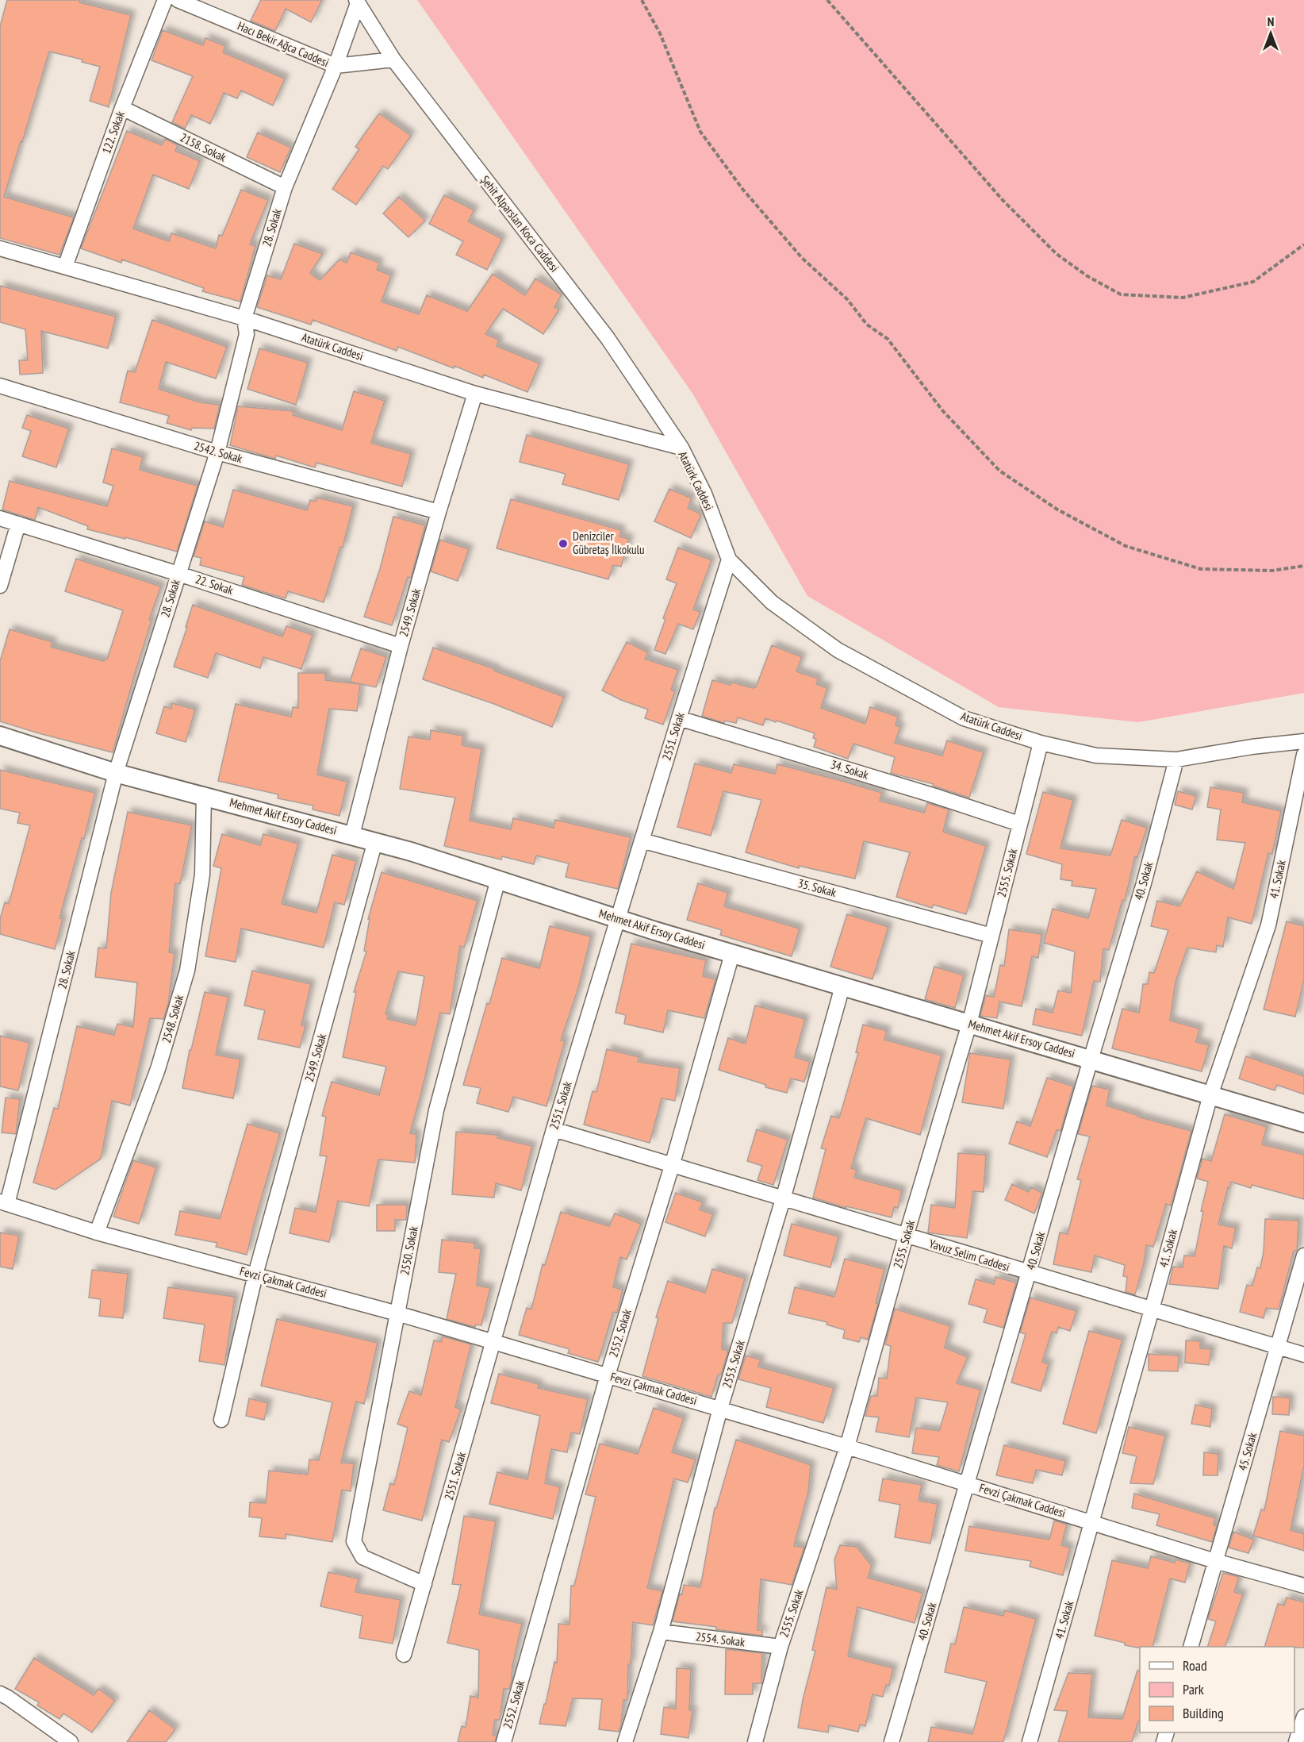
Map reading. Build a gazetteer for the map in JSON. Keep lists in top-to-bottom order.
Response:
{
  "streets": {
    "street": [
      "Hacı Bekir Ağca Caddesi",
      "122. Sokak",
      "2158. Sokak",
      "Şehit Alparslan Koca Caddesi",
      "28. Sokak",
      "Atatürk Caddesi",
      "2542. Sokak",
      "22. Sokak",
      "2549. Sokak",
      "2551. Sokak",
      "34. Sokak",
      "Mehmet Akif Ersoy Caddesi",
      "2555. Sokak",
      "41. Sokak",
      "40. Sokak",
      "35. Sokak",
      "2548. Sokak",
      "2550. Sokak",
      "Yavuz Selim Caddesi",
      "Fevzi Çakmak Caddesi",
      "2552. Sokak",
      "2553. Sokak",
      "45. Sokak",
      "2554. Sokak"
    ]
  },
  "crossings": [
    ["Hacı Bekir Ağca Caddesi", "Şehit Alparslan Koca Caddesi"],
    ["Hacı Bekir Ağca Caddesi", "28. Sokak"],
    ["122. Sokak", "2158. Sokak"],
    ["122. Sokak", "Atatürk Caddesi"],
    ["2158. Sokak", "28. Sokak"],
    ["Şehit Alparslan Koca Caddesi", "28. Sokak"],
    ["Şehit Alparslan Koca Caddesi", "Atatürk Caddesi"],
    ["28. Sokak", "Atatürk Caddesi"],
    ["28. Sokak", "2542. Sokak"],
    ["28. Sokak", "22. Sokak"],
    ["28. Sokak", "Mehmet Akif Ersoy Caddesi"],
    ["28. Sokak", "Fevzi Çakmak Caddesi"],
    ["Atatürk Caddesi", "2549. Sokak"],
    ["Atatürk Caddesi", "2551. Sokak"],
    ["Atatürk Caddesi", "2555. Sokak"],
    ["Atatürk Caddesi", "40. Sokak"],
    ["2542. Sokak", "2549. Sokak"],
    ["22. Sokak", "2549. Sokak"],
    ["2549. Sokak", "Mehmet Akif Ersoy Caddesi"],
    ["2549. Sokak", "Fevzi Çakmak Caddesi"],
    ["2551. Sokak", "34. Sokak"],
    ["2551. Sokak", "Mehmet Akif Ersoy Caddesi"],
    ["2551. Sokak", "35. Sokak"],
    ["2551. Sokak", "2550. Sokak"],
    ["2551. Sokak", "Yavuz Selim Caddesi"],
    ["2551. Sokak", "Fevzi Çakmak Caddesi"],
    ["34. Sokak", "2555. Sokak"],
    ["Mehmet Akif Ersoy Caddesi", "2555. Sokak"],
    ["Mehmet Akif Ersoy Caddesi", "41. Sokak"],
    ["Mehmet Akif Ersoy Caddesi", "40. Sokak"],
    ["Mehmet Akif Ersoy Caddesi", "2548. Sokak"],
    ["Mehmet Akif Ersoy Caddesi", "2550. Sokak"],
    ["Mehmet Akif Ersoy Caddesi", "2552. Sokak"],
    ["Mehmet Akif Ersoy Caddesi", "2553. Sokak"],
    ["2555. Sokak", "35. Sokak"],
    ["2555. Sokak", "Yavuz Selim Caddesi"],
    ["2555. Sokak", "Fevzi Çakmak Caddesi"],
    ["2555. Sokak", "2554. Sokak"],
    ["41. Sokak", "Yavuz Selim Caddesi"],
    ["41. Sokak", "Fevzi Çakmak Caddesi"],
    ["40. Sokak", "Yavuz Selim Caddesi"],
    ["40. Sokak", "Fevzi Çakmak Caddesi"],
    ["2548. Sokak", "Fevzi Çakmak Caddesi"],
    ["2550. Sokak", "Fevzi Çakmak Caddesi"],
    ["Yavuz Selim Caddesi", "2552. Sokak"],
    ["Yavuz Selim Caddesi", "2553. Sokak"],
    ["Yavuz Selim Caddesi", "45. Sokak"],
    ["Fevzi Çakmak Caddesi", "2552. Sokak"],
    ["Fevzi Çakmak Caddesi", "2553. Sokak"],
    ["Fevzi Çakmak Caddesi", "45. Sokak"],
    ["2553. Sokak", "2554. Sokak"]
  ],
  "places": ["Denizciler Gübretaş İlkokulu"],
  "legend": ["Road", "Park", "Building"],
  "north": "top"
}
